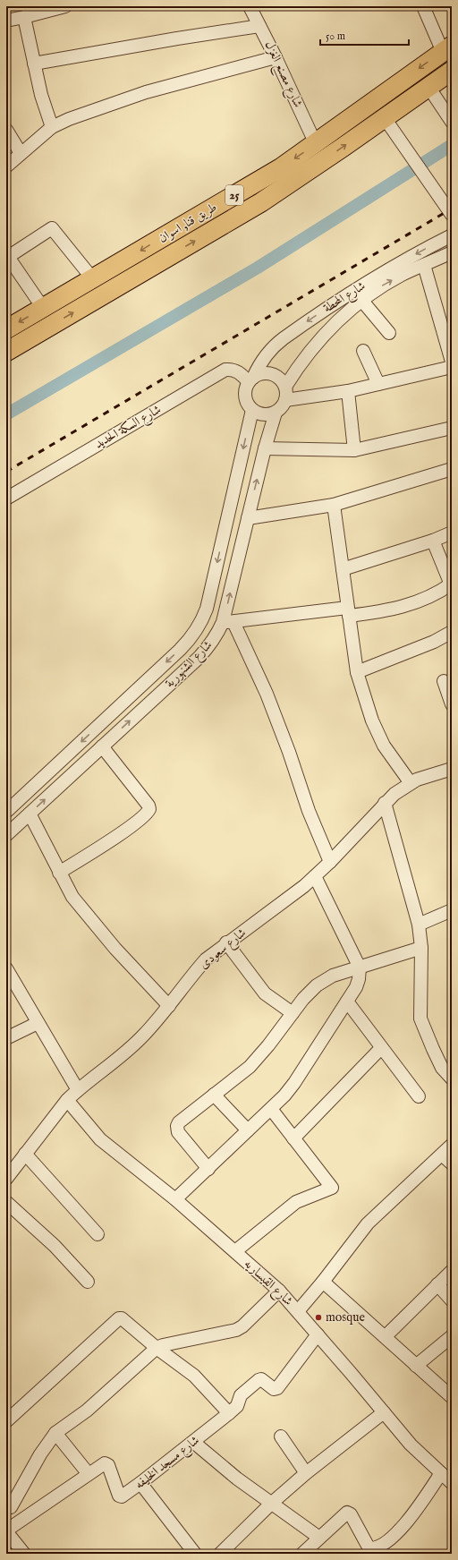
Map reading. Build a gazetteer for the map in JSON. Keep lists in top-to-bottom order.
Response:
{
  "streets": {
    "highway": ["25", "طريق قنا, اسوان"],
    "street": [
      "شارع مصنع الغزل",
      "شارع المحطة",
      "شارع السكة الحديد",
      "شارع الشنهورية",
      "شارع سعودى",
      "شارع القيساريه",
      "شارع مسجد الخليفه"
    ]
  },
  "crossings": [
    ["شارع مصنع الغزل", "طريق قنا, اسوان"],
    ["شارع المحطة", "شارع السكة الحديد"],
    ["شارع المحطة", "شارع الشنهورية"],
    ["شارع السكة الحديد", "شارع الشنهورية"],
    ["شارع سعودى", "شارع القيساريه"],
    ["شارع القيساريه", "شارع مسجد الخليفه"]
  ],
  "places": ["mosque"],
  "scale_bar": "50 m"
}
